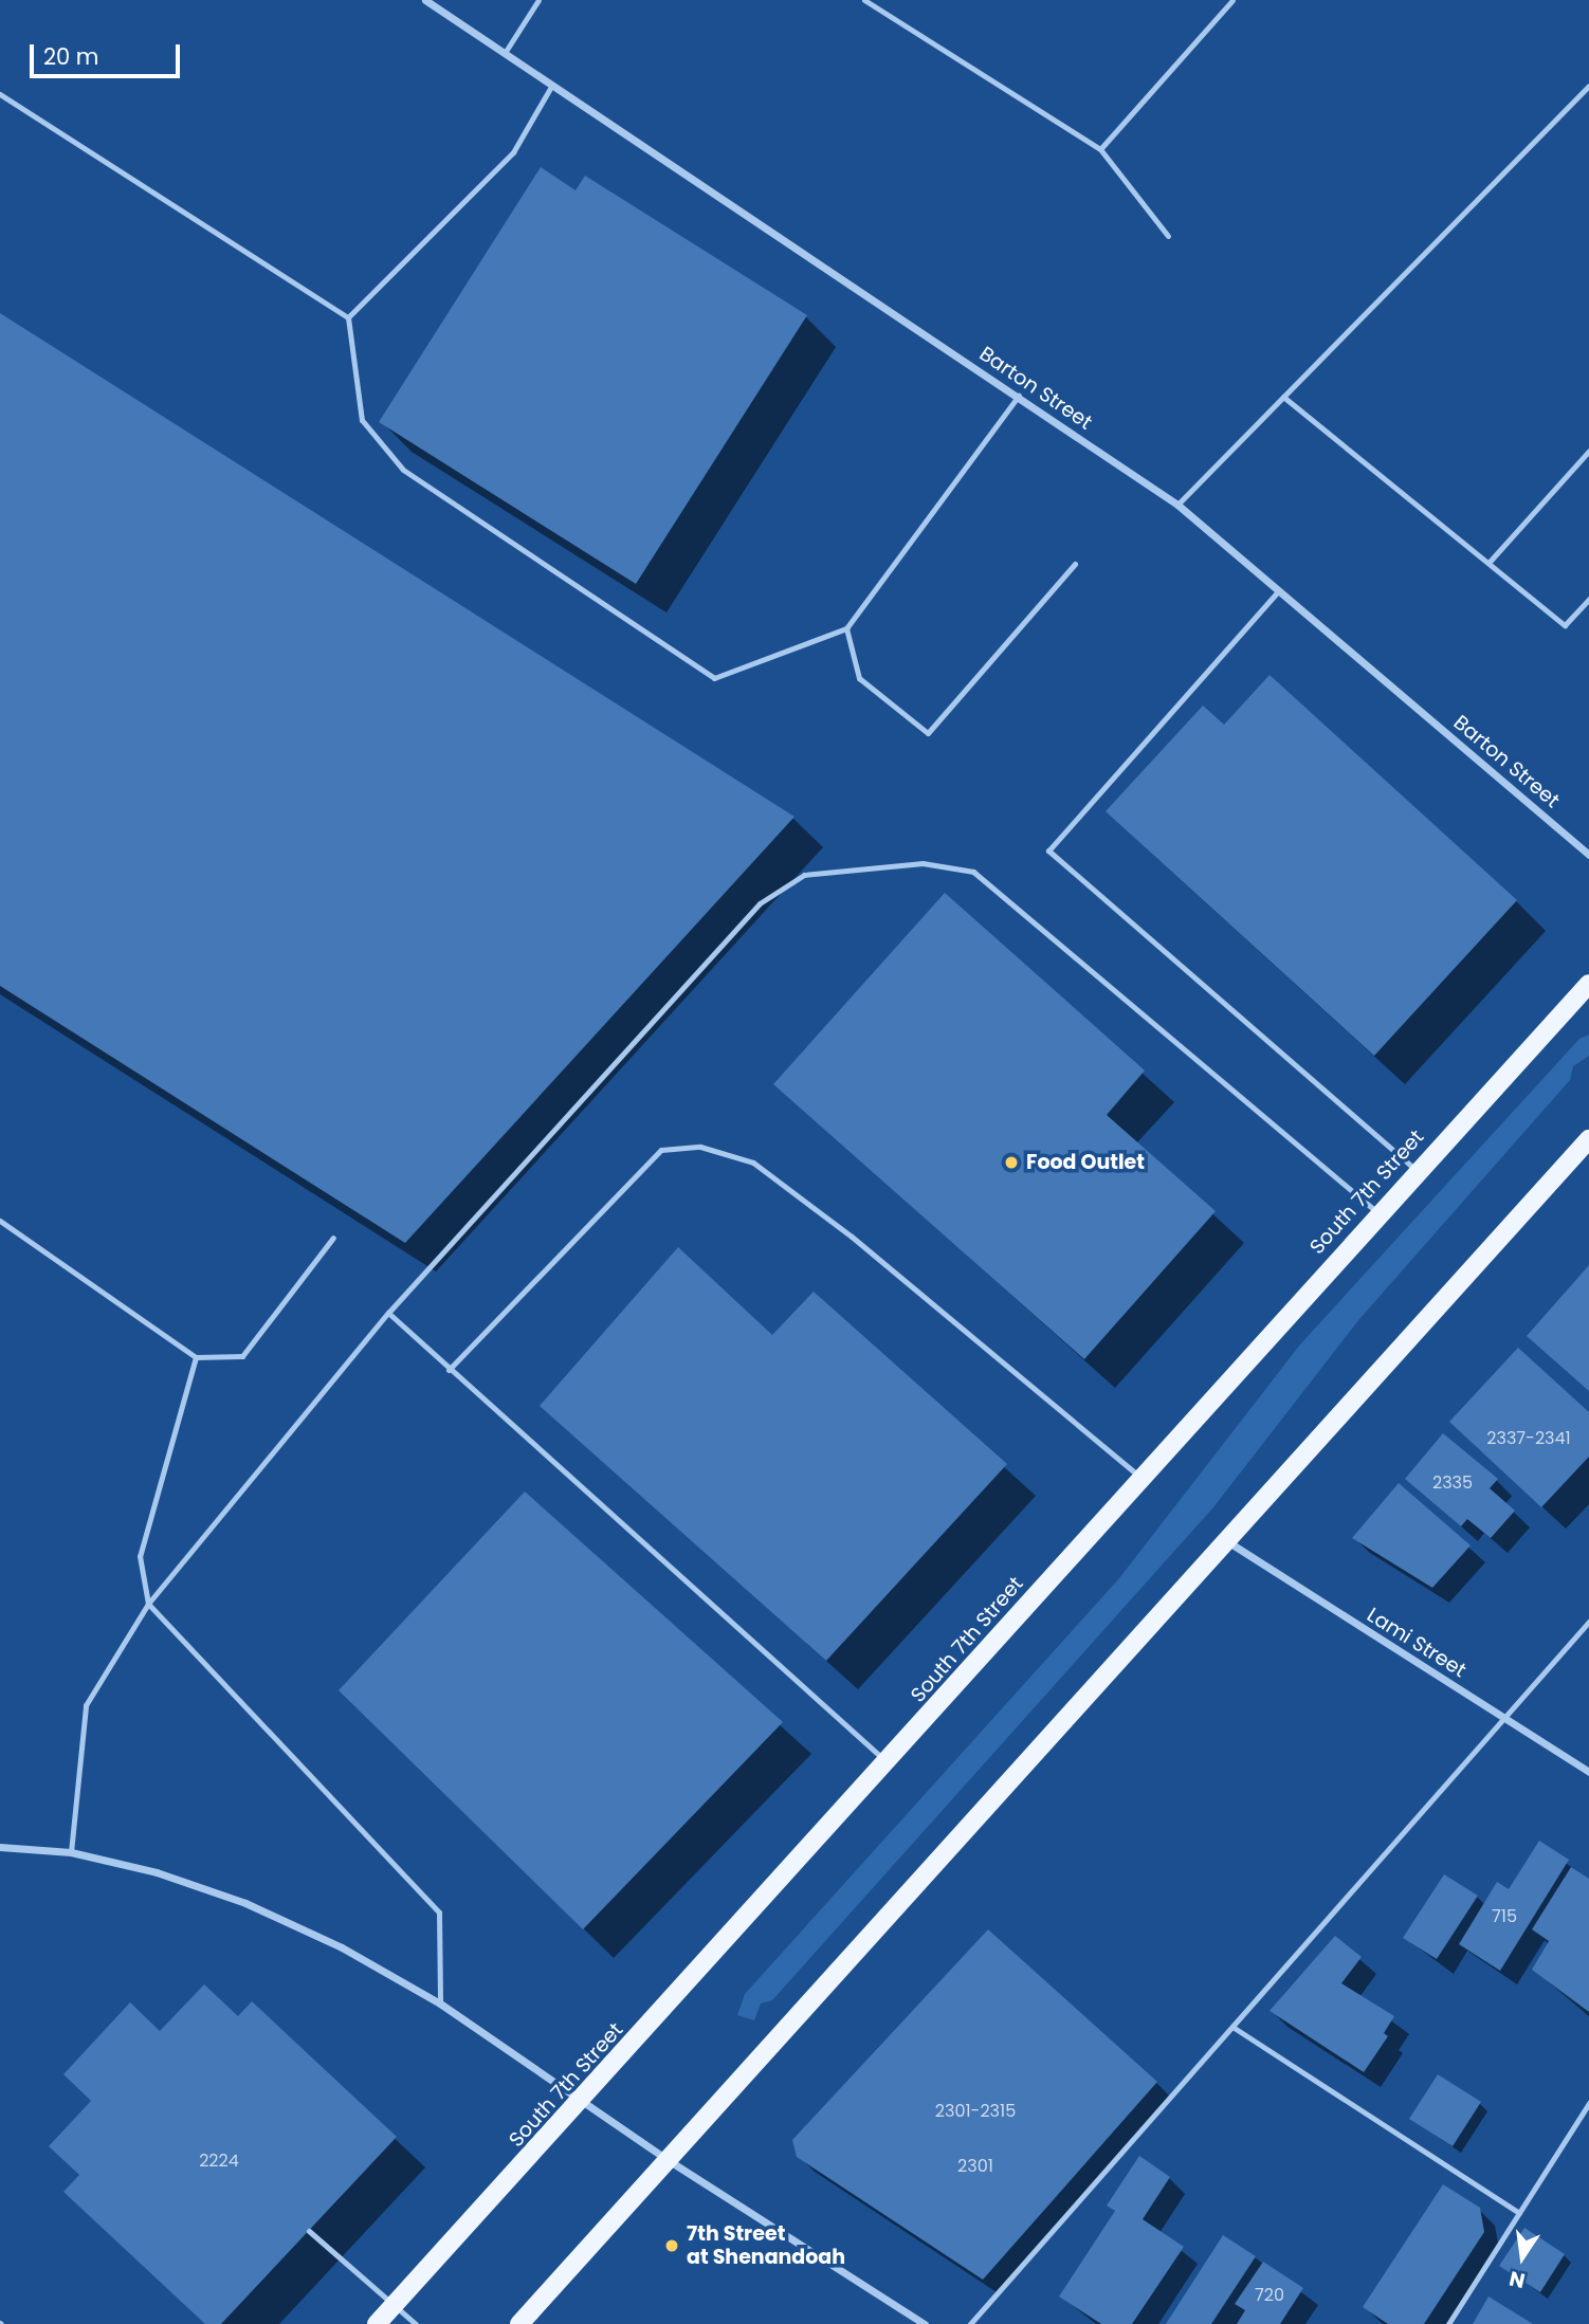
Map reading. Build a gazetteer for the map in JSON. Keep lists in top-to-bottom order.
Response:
{
  "streets": {
    "main road": ["South 7th Street"],
    "street": ["Barton Street", "Lami Street"]
  },
  "places": ["Food Outlet", "7th Street at Shenandoah"],
  "house_numbers": [
    "2337-2341",
    "2335",
    "715",
    "2301-2315",
    "2224",
    "2301",
    "720"
  ],
  "scale_bar": "20 m",
  "north": "bottom"
}
